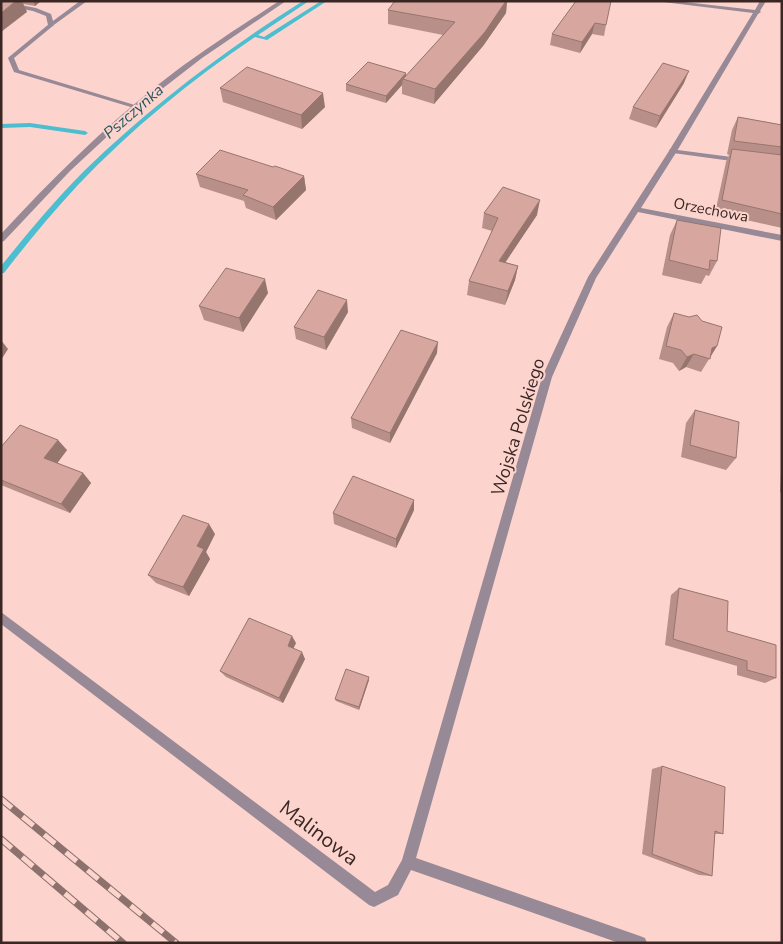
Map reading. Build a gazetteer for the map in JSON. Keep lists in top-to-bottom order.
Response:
{
  "streets": {
    "street": ["Orzechowa", "Wojska Polskiego", "Malinowa"]
  },
  "crossings": [
    ["Orzechowa", "Wojska Polskiego"],
    ["Wojska Polskiego", "Malinowa"]
  ],
  "water": ["Pszczynka"]
}
